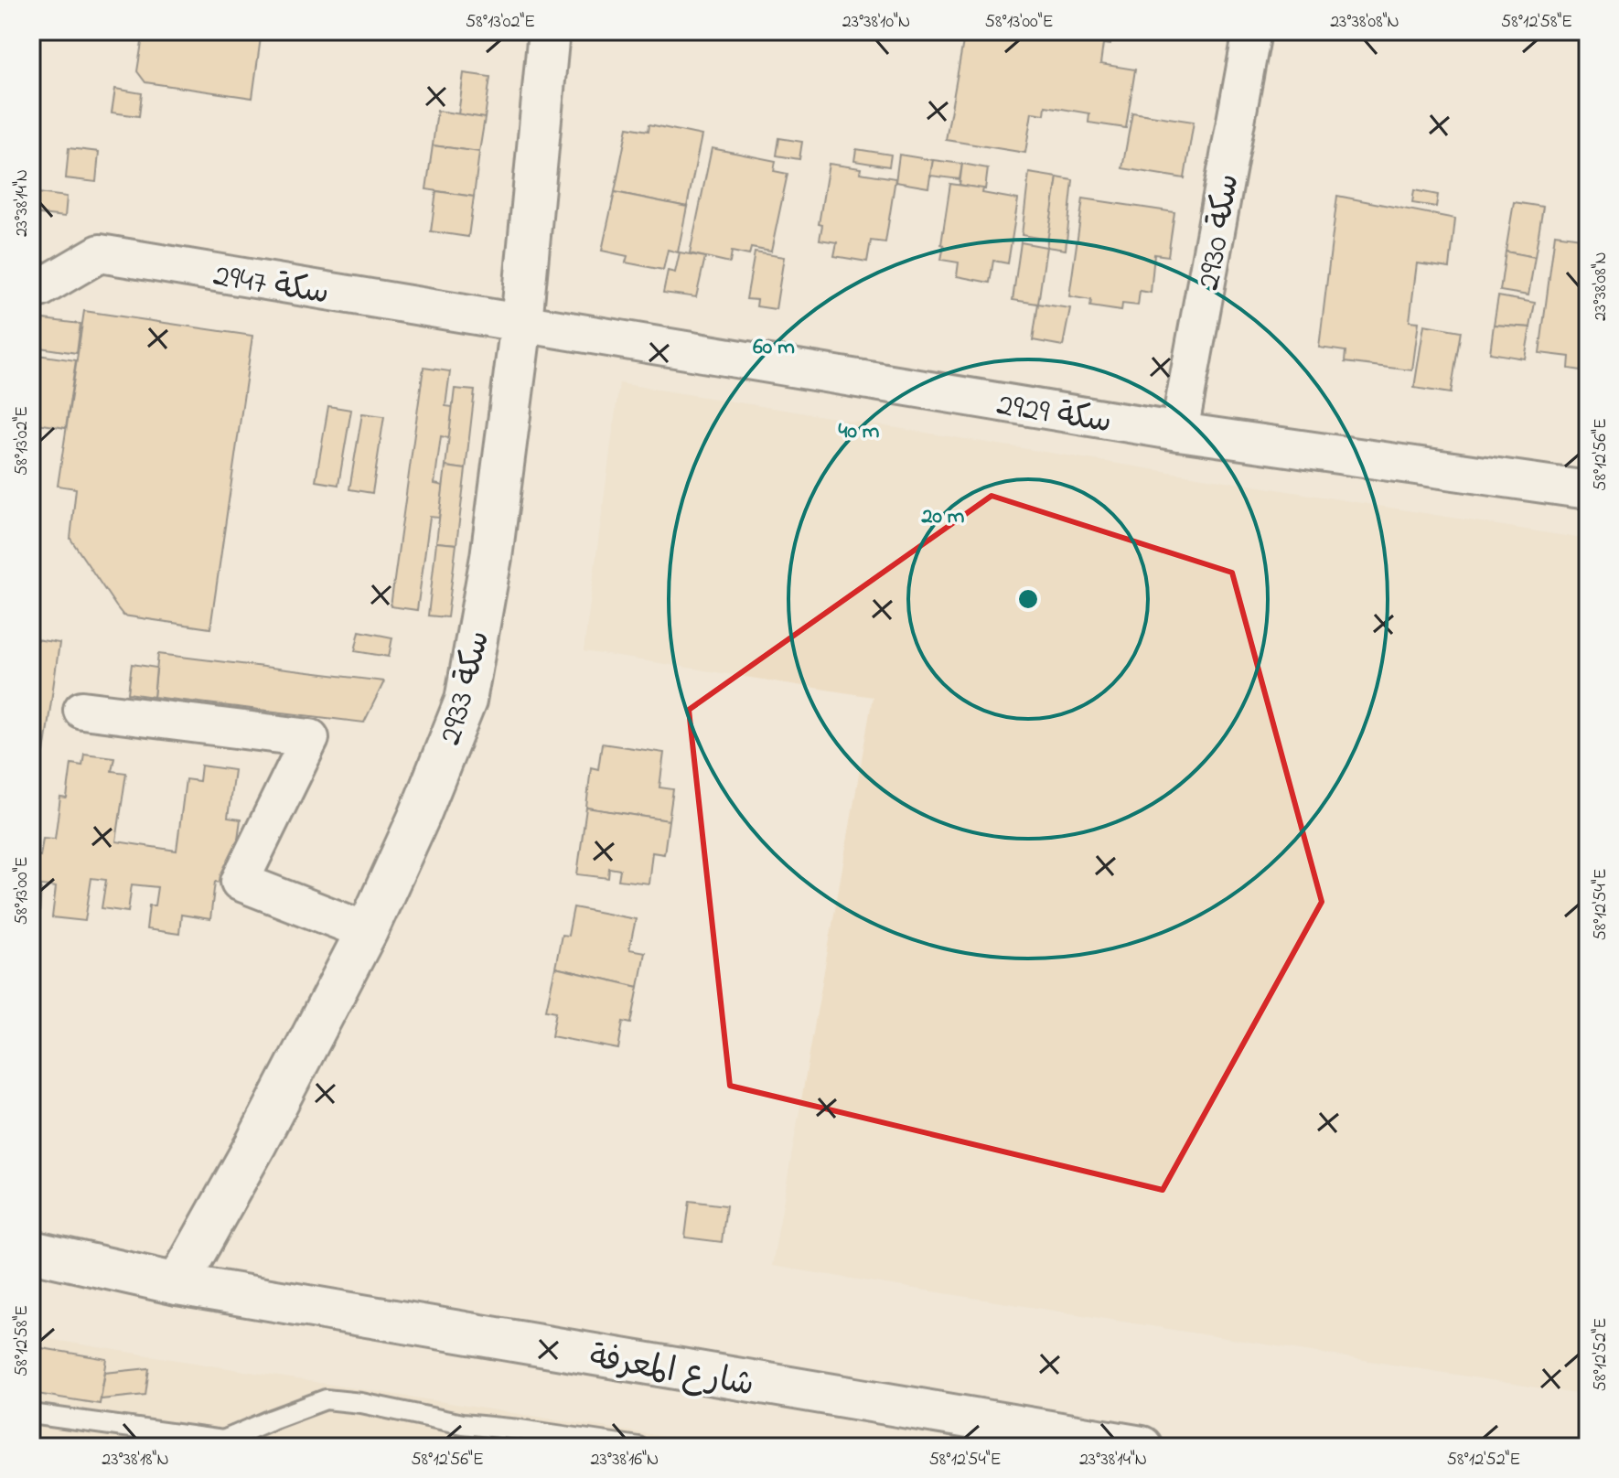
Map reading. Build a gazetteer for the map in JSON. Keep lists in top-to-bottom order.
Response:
{
  "streets": {
    "street": [
      "سكة 2930",
      "سكة 2947",
      "سكة 2929",
      "سكة 2933",
      "شارع المعرفة"
    ]
  },
  "crossings": [
    ["سكة 2930", "سكة 2929"],
    ["سكة 2947", "سكة 2929"],
    ["سكة 2947", "سكة 2933"],
    ["سكة 2929", "سكة 2933"],
    ["سكة 2933", "شارع المعرفة"]
  ],
  "coordinates": [
    "58°13'02\"E",
    "23°38'10\"N",
    "58°13'00\"E",
    "23°38'08\"N",
    "58°12'58\"E",
    "23°38'14\"N",
    "58°12'56\"E",
    "58°12'54\"E",
    "58°12'52\"E",
    "23°38'18\"N",
    "23°38'16\"N"
  ],
  "rings": ["60 m", "40 m", "20 m"]
}
